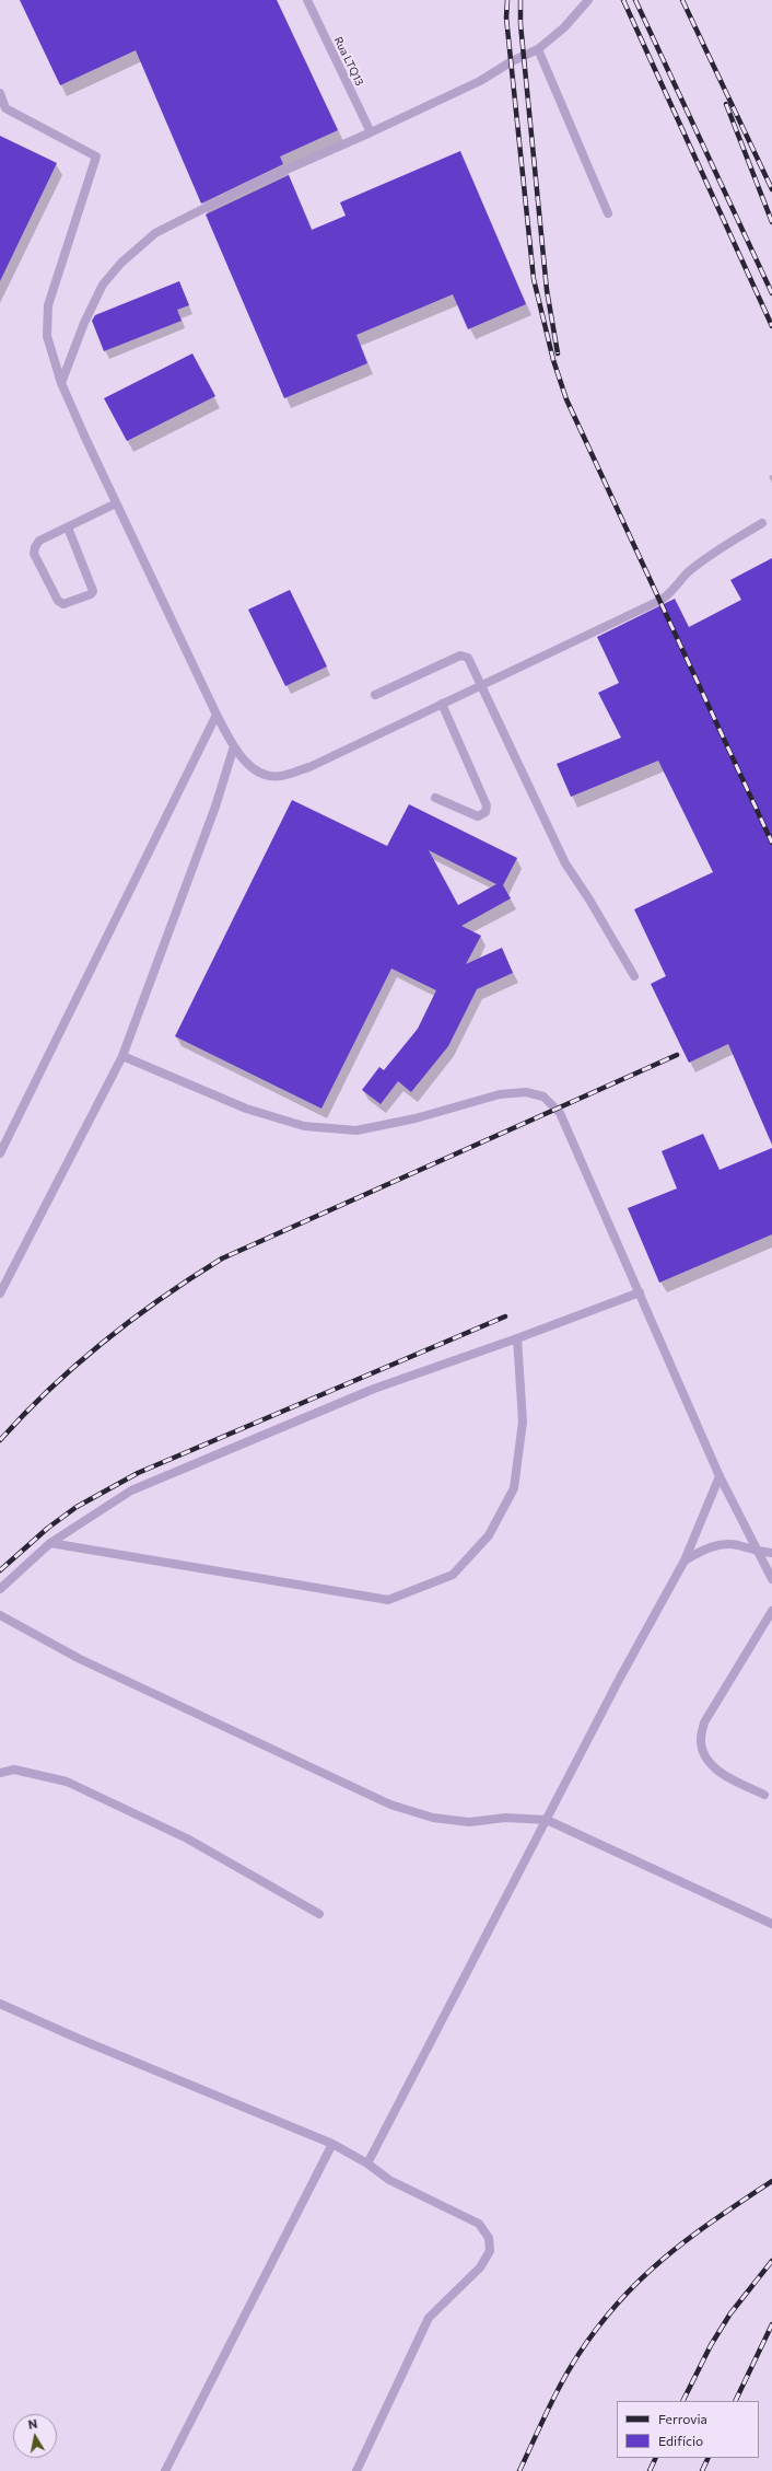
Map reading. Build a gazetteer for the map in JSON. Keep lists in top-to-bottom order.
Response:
{
  "streets": {
    "lane": ["Rua LTQ13"]
  },
  "legend": ["Ferrovia", "Edifício"],
  "north": "top"
}
